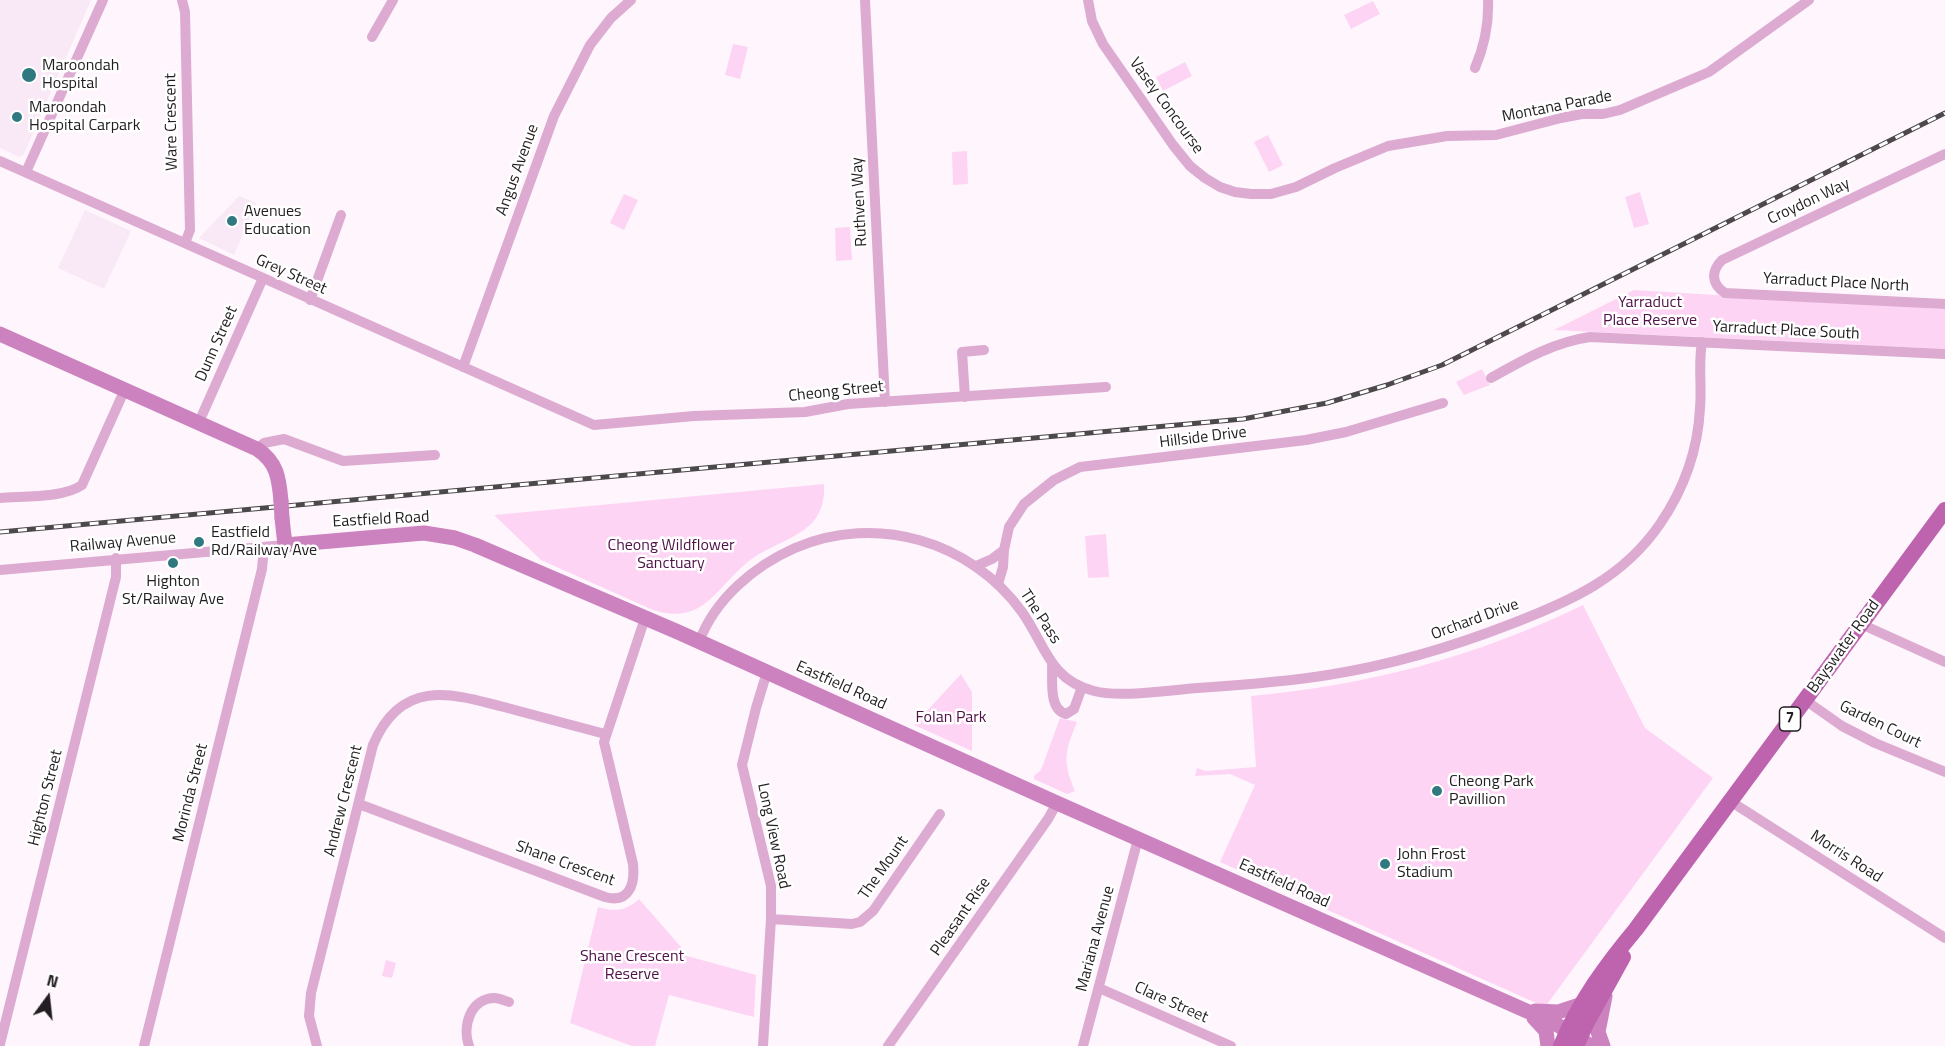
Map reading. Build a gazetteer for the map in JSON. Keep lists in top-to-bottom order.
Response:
{
  "streets": {
    "main road": ["Eastfield Road", "Bayswater Road", "7"],
    "street": [
      "Vasey Concourse",
      "Montana Parade",
      "Ware Crescent",
      "Angus Avenue",
      "Ruthven Way",
      "Croydon Way",
      "Grey Street",
      "Yarraduct Place North",
      "Yarraduct Place South",
      "Dunn Street",
      "Cheong Street",
      "Hillside Drive",
      "Railway Avenue",
      "The Pass",
      "Orchard Drive",
      "Garden Court",
      "Morinda Street",
      "Highton Street",
      "Andrew Crescent",
      "Long View Road",
      "Morris Road",
      "Shane Crescent",
      "The Mount",
      "Pleasant Rise",
      "Mariana Avenue",
      "Clare Street"
    ]
  },
  "crossings": [
    ["Vasey Concourse", "Montana Parade"],
    ["Ware Crescent", "Grey Street"],
    ["Angus Avenue", "Grey Street"],
    ["Ruthven Way", "Cheong Street"],
    ["Croydon Way", "Yarraduct Place North"],
    ["Grey Street", "Dunn Street"],
    ["Grey Street", "Cheong Street"],
    ["Yarraduct Place South", "Orchard Drive"],
    ["Hillside Drive", "The Pass"],
    ["Eastfield Road", "Railway Avenue"],
    ["Eastfield Road", "The Pass"],
    ["Eastfield Road", "Bayswater Road"],
    ["Eastfield Road", "Long View Road"],
    ["Eastfield Road", "Shane Crescent"],
    ["Eastfield Road", "Pleasant Rise"],
    ["Eastfield Road", "Mariana Avenue"],
    ["Railway Avenue", "Morinda Street"],
    ["Railway Avenue", "Highton Street"],
    ["The Pass", "Orchard Drive"],
    ["Bayswater Road", "Garden Court"],
    ["Bayswater Road", "Morris Road"],
    ["Andrew Crescent", "Shane Crescent"],
    ["Long View Road", "The Mount"],
    ["Mariana Avenue", "Clare Street"]
  ],
  "parks": [
    "Yarraduct Place Reserve",
    "Cheong Wildflower Sanctuary",
    "Folan Park",
    "Shane Crescent Reserve"
  ],
  "places": [
    "Maroondah Hospital",
    "Maroondah Hospital Carpark",
    "Avenues Education",
    "Eastfield Rd/Railway Ave",
    "Highton St/Railway Ave",
    "Cheong Park Pavillion",
    "John Frost Stadium"
  ],
  "north": "top"
}
